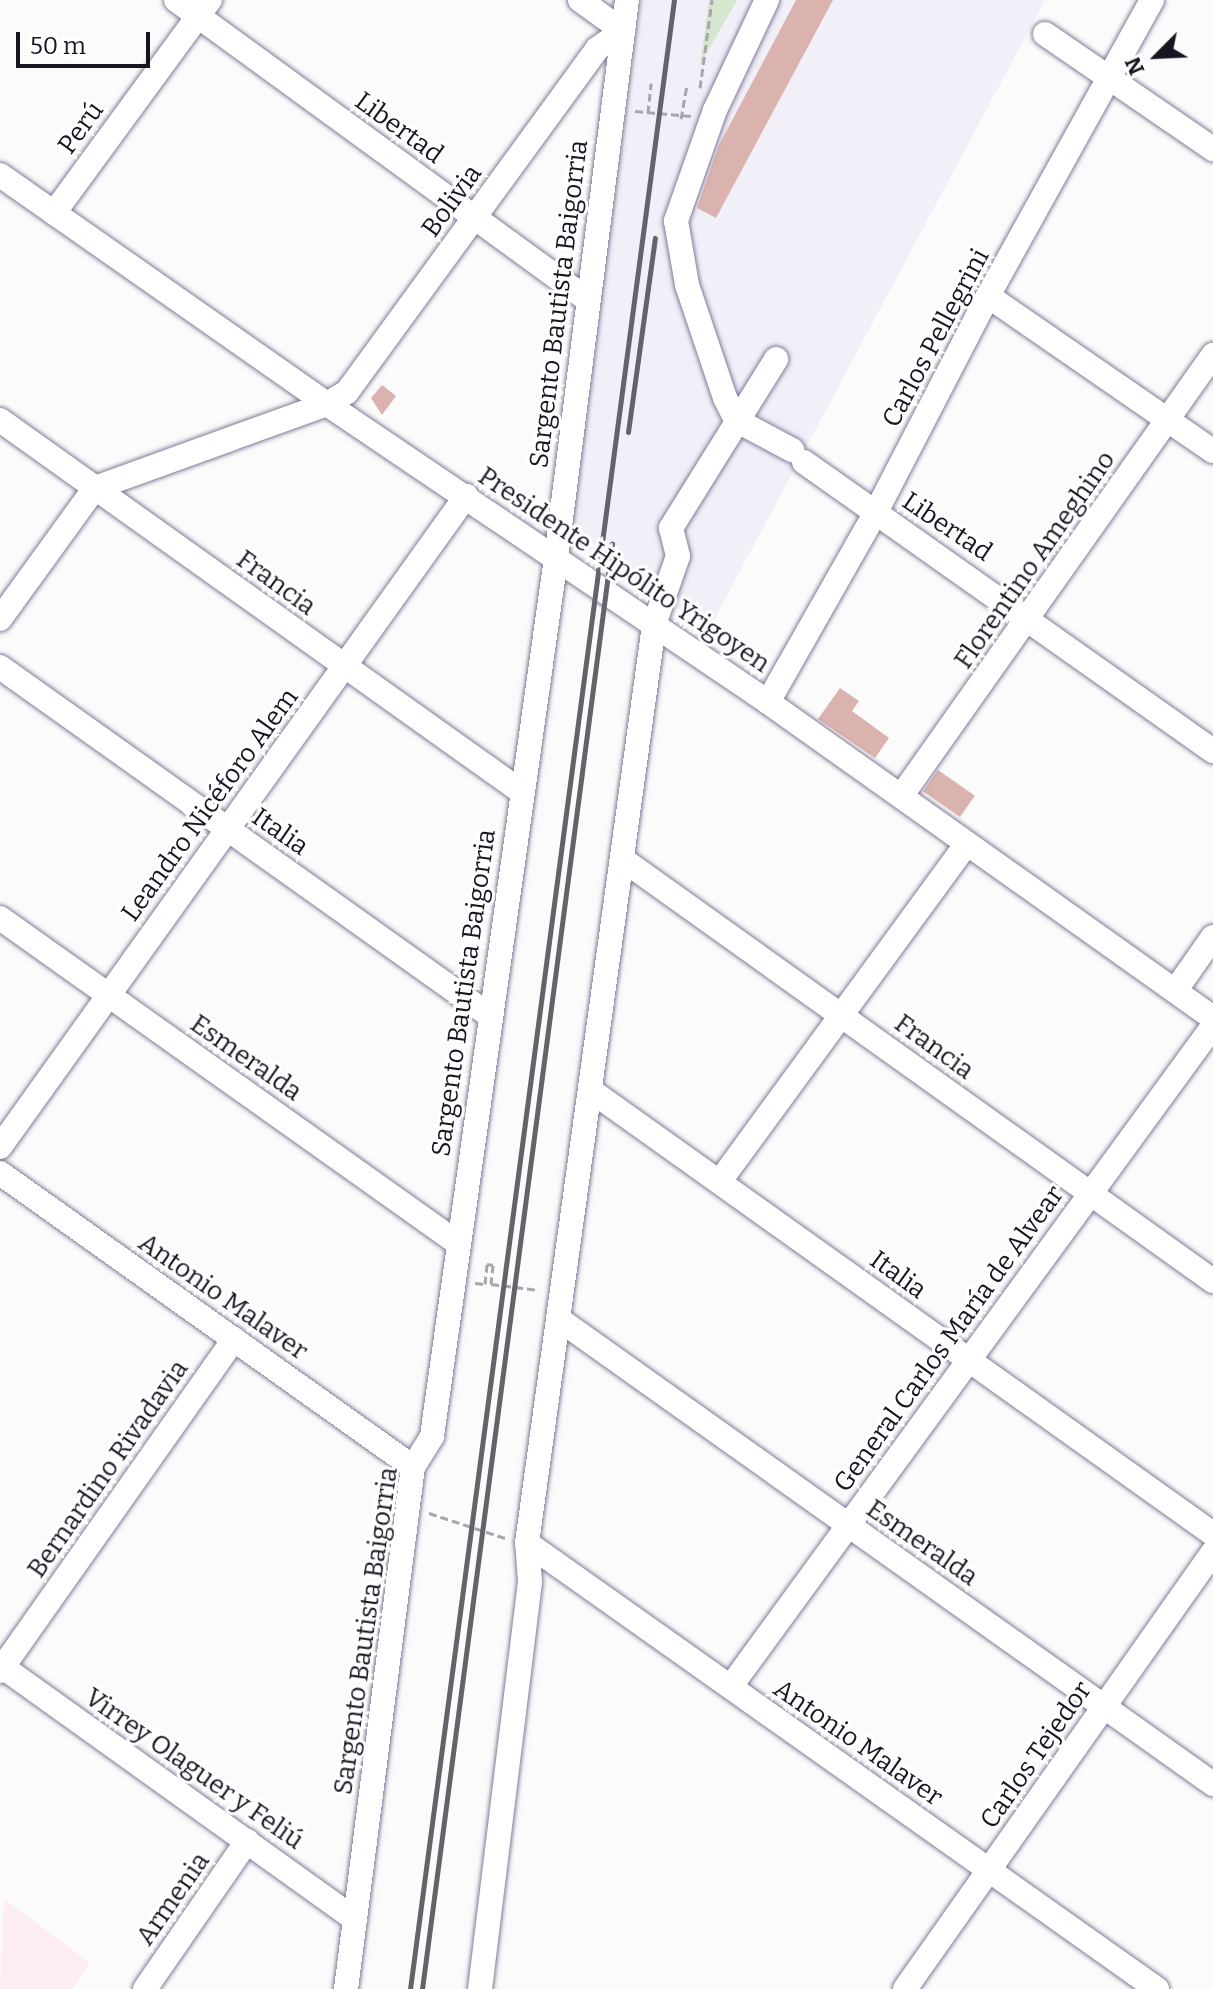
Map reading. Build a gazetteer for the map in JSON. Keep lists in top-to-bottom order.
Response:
{
  "streets": {
    "street": [
      "Perú",
      "Libertad",
      "Bolivia",
      "Sargento Bautista Baigorria",
      "Carlos Pellegrini",
      "Florentino Ameghino",
      "Presidente Hipólito Yrigoyen",
      "Francia",
      "Leandro Nicéforo Alem",
      "Italia",
      "Esmeralda",
      "Antonio Malaver",
      "General Carlos María de Alvear",
      "Bernardino Rivadavia",
      "Carlos Tejedor",
      "Virrey Olaguer y Feliú",
      "Armenia"
    ]
  },
  "crossings": [
    ["Perú", "Libertad"],
    ["Perú", "Presidente Hipólito Yrigoyen"],
    ["Libertad", "Bolivia"],
    ["Libertad", "Sargento Bautista Baigorria"],
    ["Libertad", "Carlos Pellegrini"],
    ["Libertad", "Florentino Ameghino"],
    ["Bolivia", "Sargento Bautista Baigorria"],
    ["Bolivia", "Presidente Hipólito Yrigoyen"],
    ["Sargento Bautista Baigorria", "Presidente Hipólito Yrigoyen"],
    ["Sargento Bautista Baigorria", "Francia"],
    ["Sargento Bautista Baigorria", "Italia"],
    ["Sargento Bautista Baigorria", "Esmeralda"],
    ["Sargento Bautista Baigorria", "Antonio Malaver"],
    ["Sargento Bautista Baigorria", "Virrey Olaguer y Feliú"],
    ["Carlos Pellegrini", "Presidente Hipólito Yrigoyen"],
    ["Florentino Ameghino", "Presidente Hipólito Yrigoyen"],
    ["Presidente Hipólito Yrigoyen", "Leandro Nicéforo Alem"],
    ["Francia", "Leandro Nicéforo Alem"],
    ["Francia", "General Carlos María de Alvear"],
    ["Leandro Nicéforo Alem", "Italia"],
    ["Leandro Nicéforo Alem", "Esmeralda"],
    ["Italia", "General Carlos María de Alvear"],
    ["Esmeralda", "General Carlos María de Alvear"],
    ["Esmeralda", "Carlos Tejedor"],
    ["Antonio Malaver", "General Carlos María de Alvear"],
    ["Antonio Malaver", "Bernardino Rivadavia"],
    ["Antonio Malaver", "Carlos Tejedor"],
    ["Bernardino Rivadavia", "Virrey Olaguer y Feliú"],
    ["Virrey Olaguer y Feliú", "Armenia"]
  ],
  "scale_bar": "50 m",
  "north": "bottom left"
}
